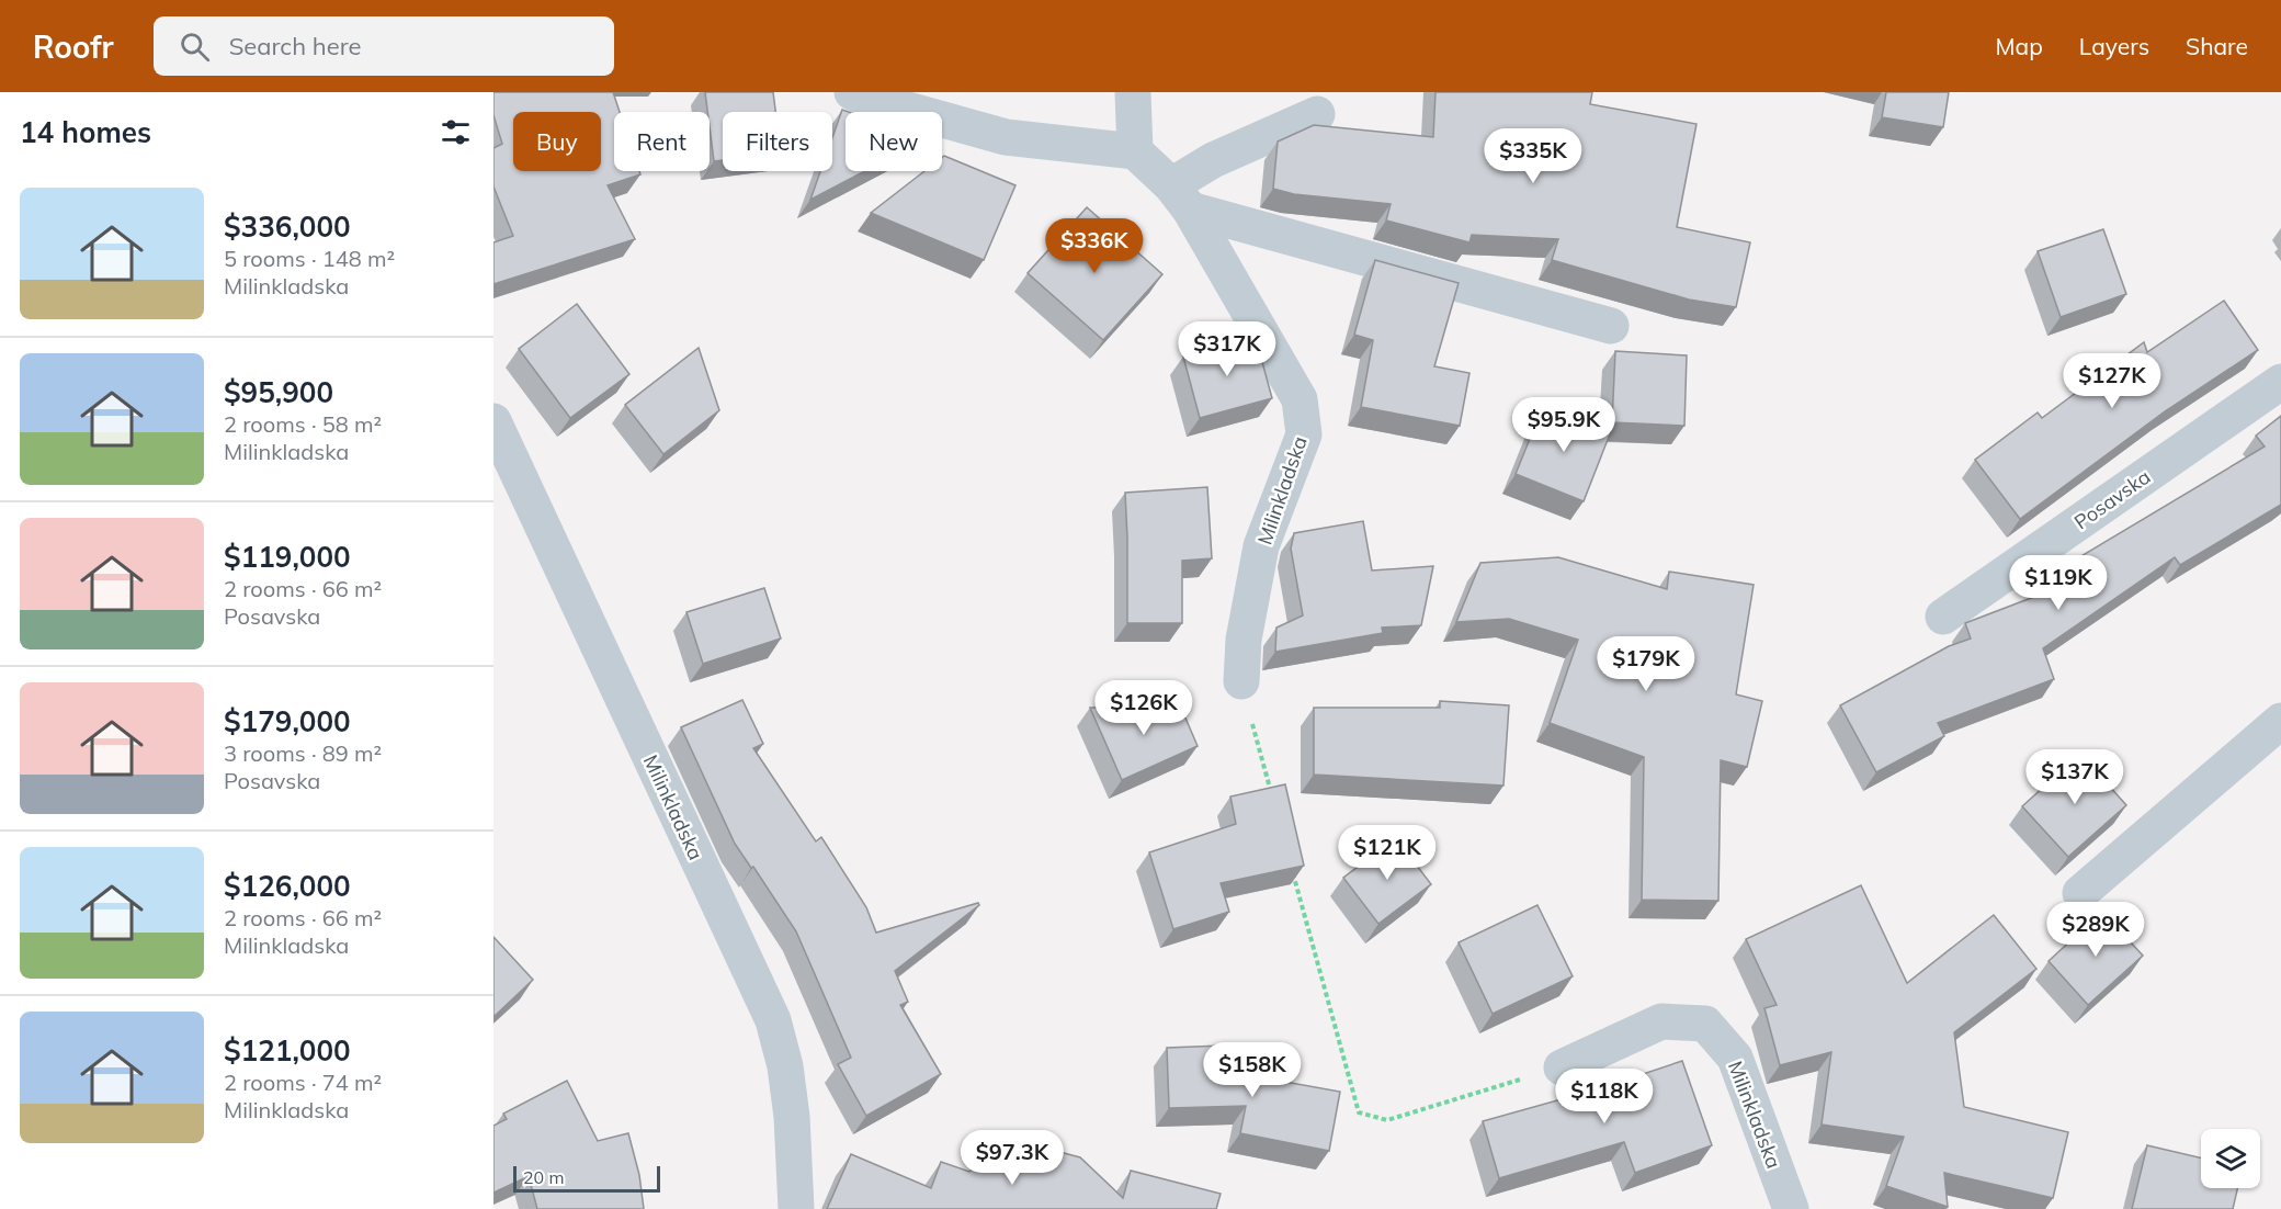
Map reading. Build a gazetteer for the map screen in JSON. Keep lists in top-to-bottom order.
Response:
{
  "streets": {
    "street": ["Milinkladska", "Posavska"]
  },
  "scale_bar": "20 m",
  "page": {
    "header": "Roofr",
    "search": "Search here",
    "nav": ["Map", "Layers", "Share"],
    "heading": "14 homes",
    "chip": [
      "Buy",
      "Rent",
      "Filters",
      "New"
    ],
    "price": [
      "$335K",
      "$336K",
      "$317K",
      "$127K",
      "$95.9K",
      "$119K",
      "$179K",
      "$126K",
      "$137K",
      "$121K",
      "$289K",
      "$158K",
      "$118K",
      "$97.3K"
    ],
    "list": [
      {
        "name": "$336,000",
        "note": "5 rooms · 148 m² · Milinkladska"
      },
      {
        "name": "$95,900",
        "note": "2 rooms · 58 m² · Milinkladska"
      },
      {
        "name": "$119,000",
        "note": "2 rooms · 66 m² · Posavska"
      },
      {
        "name": "$179,000",
        "note": "3 rooms · 89 m² · Posavska"
      },
      {
        "name": "$126,000",
        "note": "2 rooms · 66 m² · Milinkladska"
      },
      {
        "name": "$121,000",
        "note": "2 rooms · 74 m² · Milinkladska"
      }
    ],
    "scale": "20 m"
  }
}
